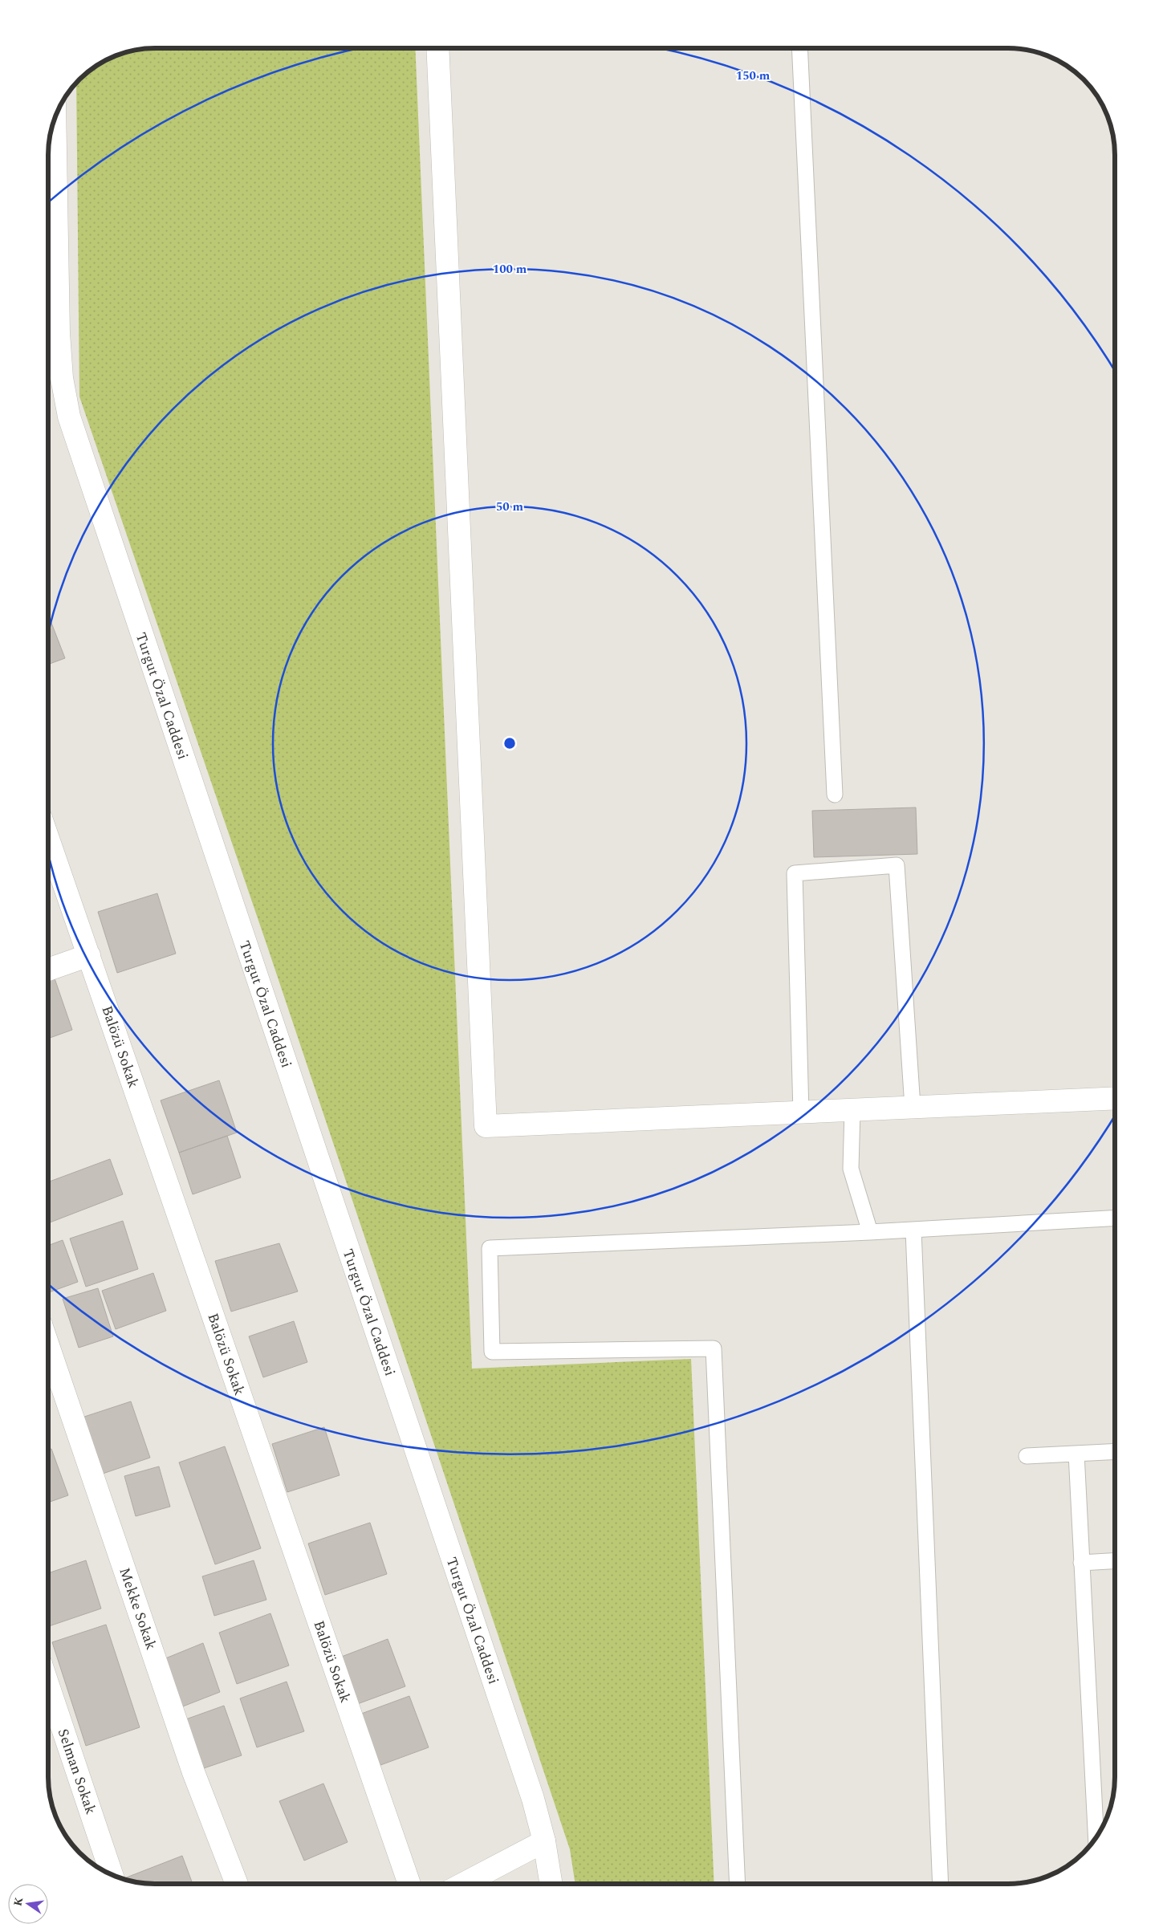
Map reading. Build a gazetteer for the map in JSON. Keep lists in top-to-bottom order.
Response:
{
  "streets": {
    "street": [
      "Turgut Özal Caddesi",
      "Balözü Sokak",
      "Mekke Sokak",
      "Selman Sokak"
    ]
  },
  "north": "left",
  "rings": ["150 m", "100 m", "50 m"]
}
